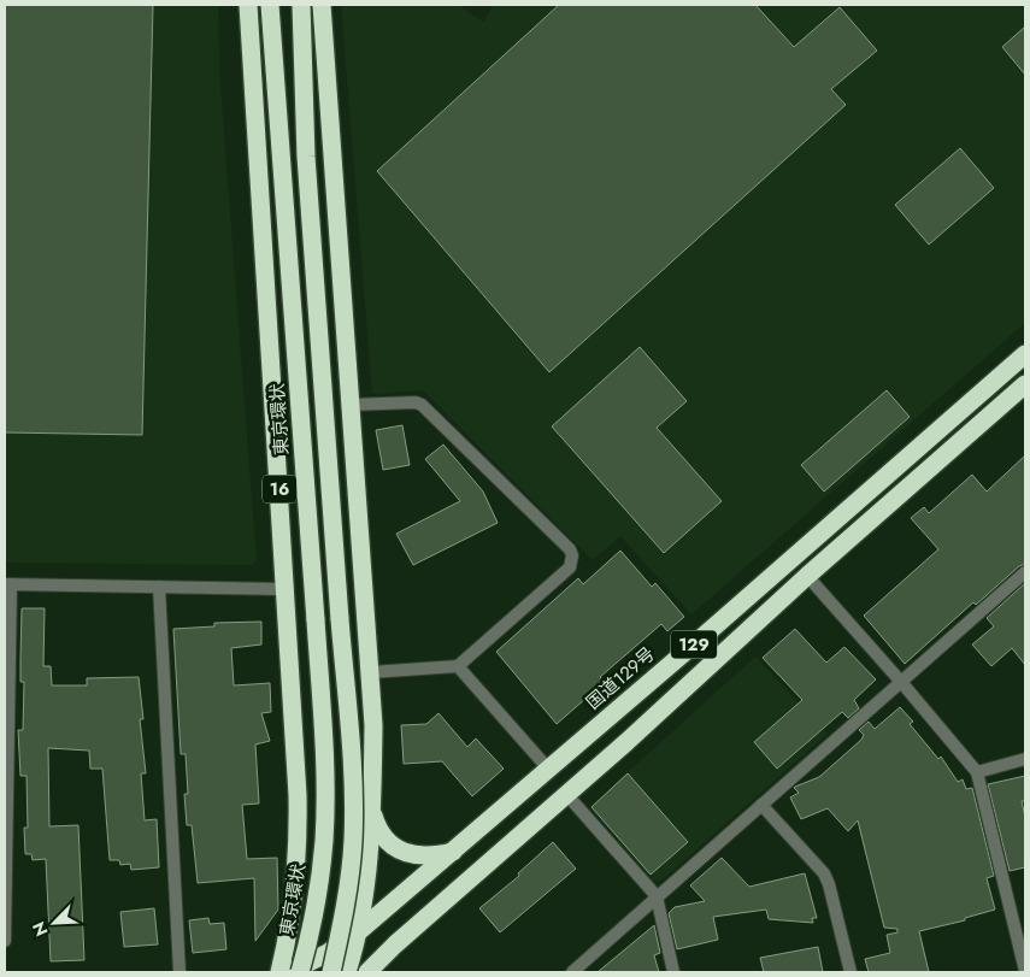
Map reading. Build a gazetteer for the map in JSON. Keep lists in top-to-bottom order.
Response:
{
  "streets": {
    "highway": [
      "東京環状",
      "16",
      "129",
      "国道129号"
    ]
  },
  "north": "bottom left"
}
